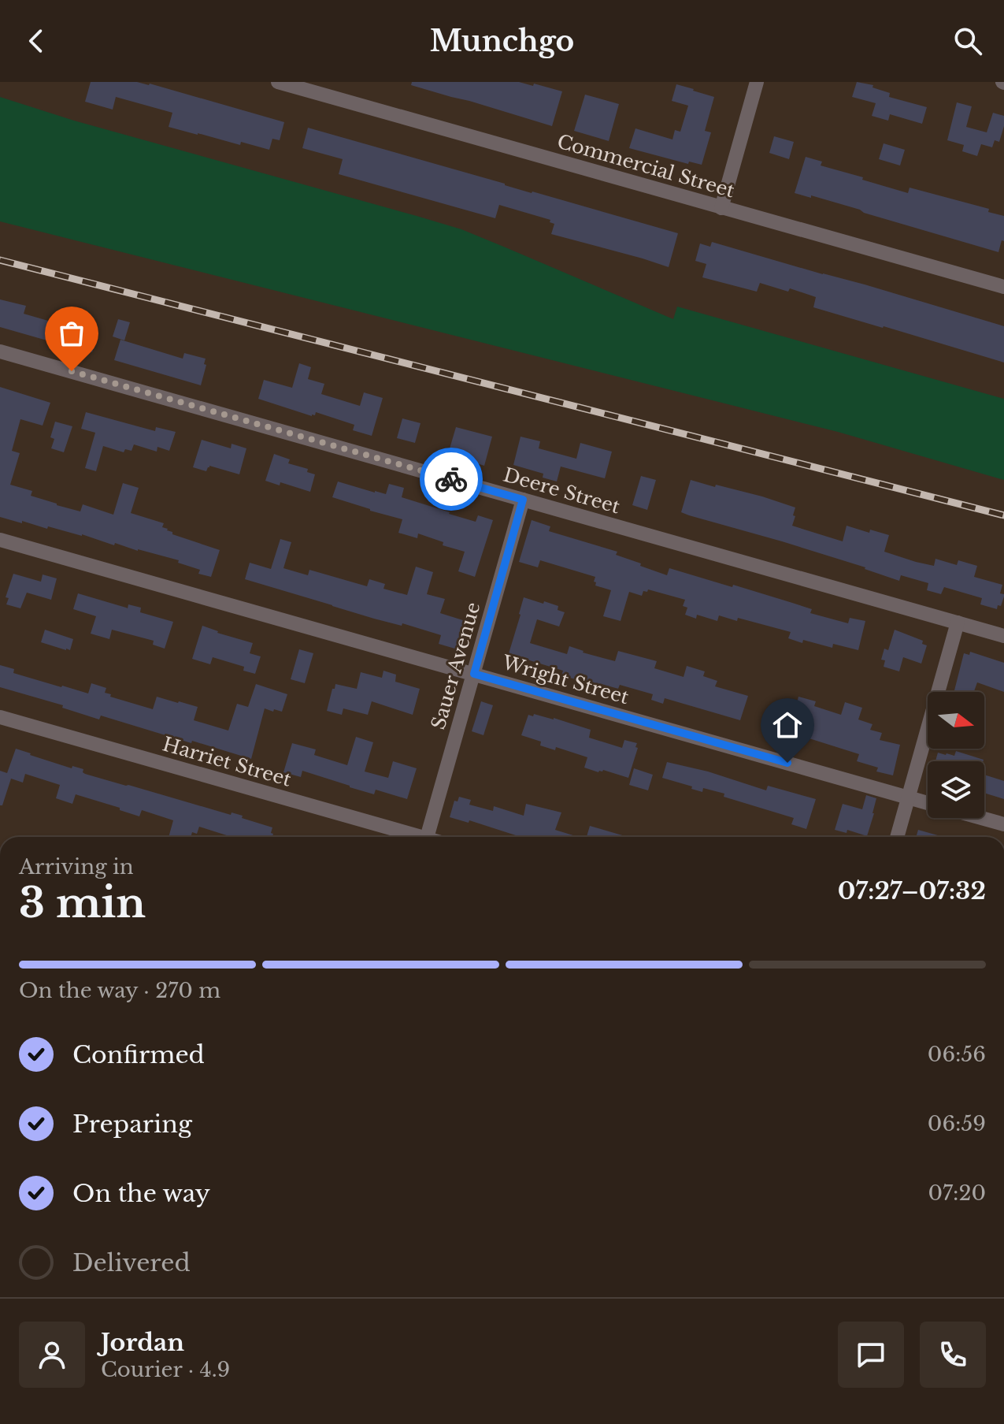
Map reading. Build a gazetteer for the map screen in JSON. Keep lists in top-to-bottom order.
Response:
{
  "streets": {
    "street": [
      "Commercial Street",
      "Deere Street",
      "Sauer Avenue",
      "Wright Street",
      "Harriet Street"
    ]
  },
  "crossings": [
    ["Deere Street", "Sauer Avenue"],
    ["Sauer Avenue", "Wright Street"]
  ],
  "north": "right",
  "page": {
    "header": "Munchgo",
    "heading": ["3 min", "Arriving in", "07:27–07:32"],
    "panel": ["Jordan", "Courier · 4.9"],
    "bar": "On the way · 270 m",
    "list": [
      ["Confirmed", "06:56"],
      ["Preparing", "06:59"],
      ["On the way", "07:20"],
      "Delivered"
    ]
  }
}
